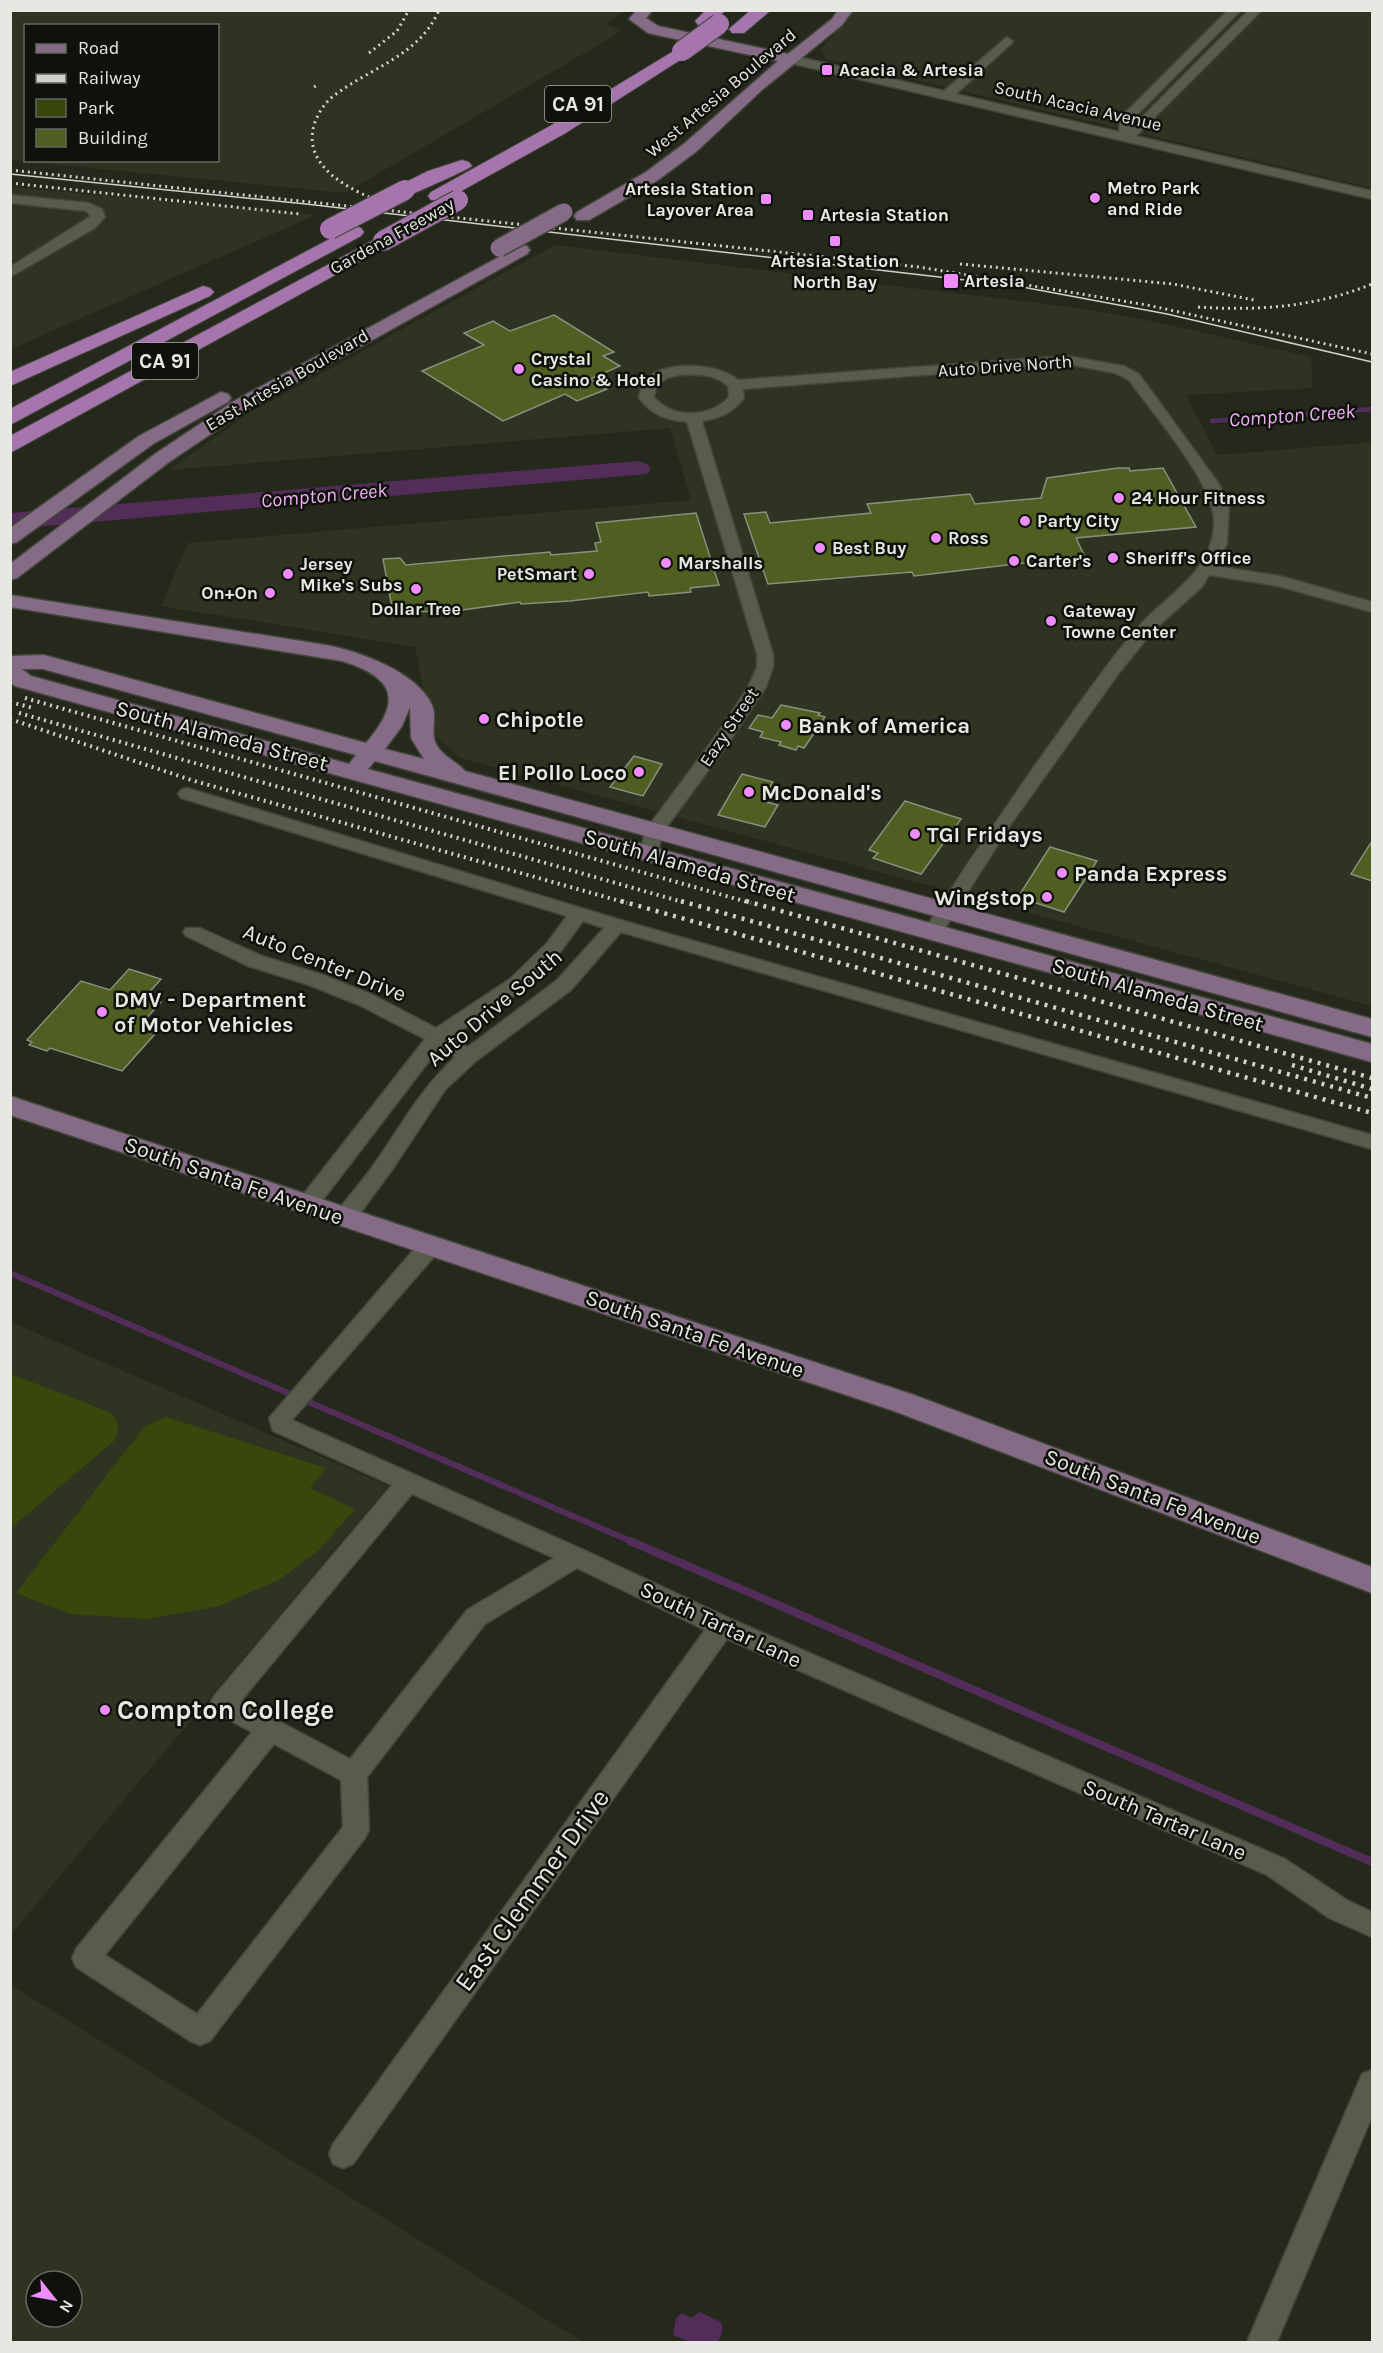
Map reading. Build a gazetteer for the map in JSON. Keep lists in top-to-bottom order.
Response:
{
  "streets": {
    "highway": ["CA 91", "Gardena Freeway"],
    "main road": [
      "West Artesia Boulevard",
      "East Artesia Boulevard",
      "South Alameda Street",
      "South Santa Fe Avenue"
    ],
    "street": [
      "South Acacia Avenue",
      "Auto Drive North",
      "Eazy Street",
      "Auto Center Drive",
      "Auto Drive South",
      "South Tartar Lane",
      "East Clemmer Drive"
    ]
  },
  "crossings": [
    ["West Artesia Boulevard", "South Acacia Avenue"],
    ["West Artesia Boulevard", "East Artesia Boulevard"],
    ["Auto Drive North", "South Alameda Street"],
    ["Eazy Street", "South Alameda Street"],
    ["Auto Center Drive", "Auto Drive South"],
    ["Auto Drive South", "South Santa Fe Avenue"],
    ["South Santa Fe Avenue", "South Tartar Lane"],
    ["South Tartar Lane", "East Clemmer Drive"]
  ],
  "water": ["Compton Creek"],
  "places": {
    "transit": [
      "Acacia & Artesia",
      "Artesia Station Layover Area",
      "Artesia Station",
      "Artesia Station North Bay",
      "Artesia"
    ],
    "other": [
      "Metro Park and Ride",
      "Crystal Casino & Hotel",
      "24 Hour Fitness",
      "Party City",
      "Ross",
      "Best Buy",
      "Sheriff's Office",
      "Carter's",
      "Marshalls",
      "Jersey Mike's Subs",
      "PetSmart",
      "Dollar Tree",
      "On+On",
      "Gateway Towne Center",
      "Chipotle",
      "Bank of America",
      "El Pollo Loco",
      "McDonald's",
      "TGI Fridays",
      "Panda Express",
      "Wingstop",
      "DMV - Department of Motor Vehicles",
      "Compton College"
    ]
  },
  "legend": [
    "Road",
    "Railway",
    "Park",
    "Building"
  ],
  "north": "bottom right"
}
